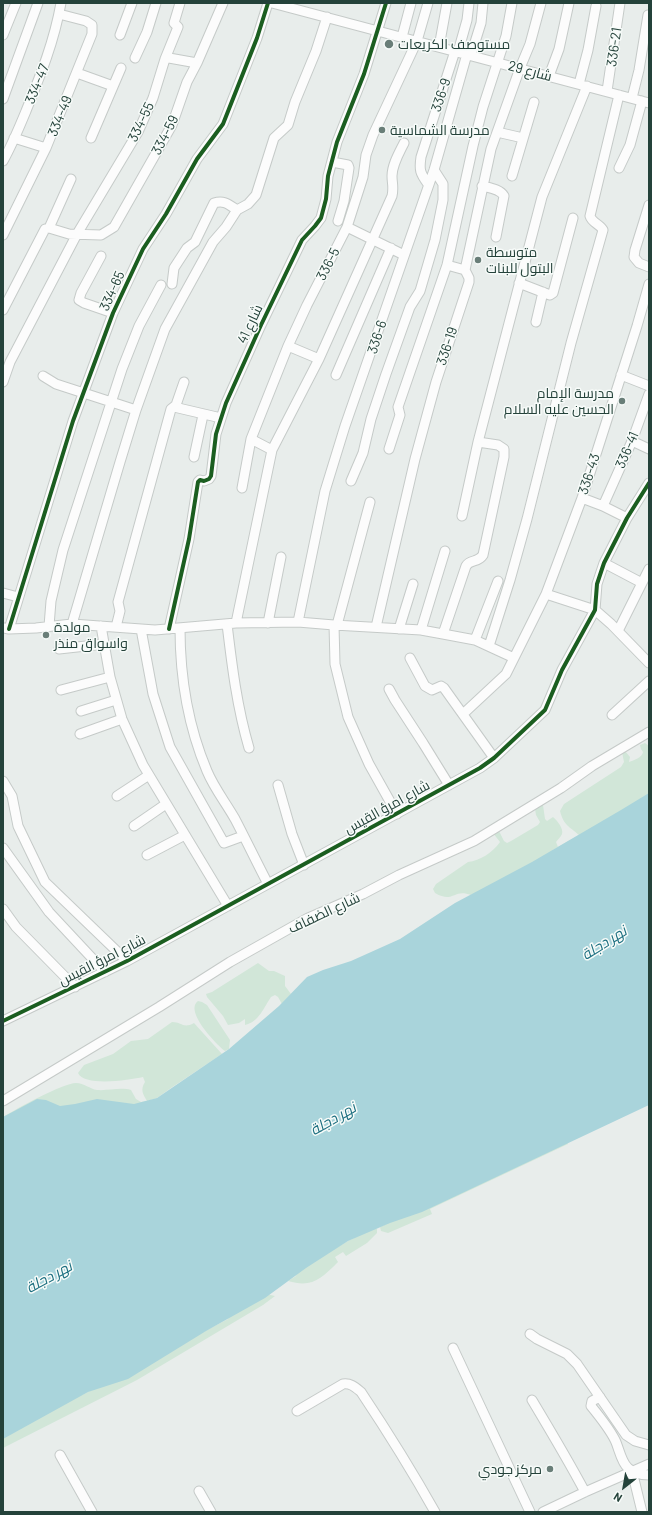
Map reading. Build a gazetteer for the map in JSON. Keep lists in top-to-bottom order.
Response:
{
  "streets": {
    "street": [
      "336-21",
      "شارع 29",
      "334-47",
      "336-9",
      "334-49",
      "334-55",
      "334-59",
      "336-5",
      "334-65",
      "شارع 41",
      "336-6",
      "336-19",
      "336-41",
      "336-43",
      "شارع امرؤ القيس",
      "شارع الضفاف"
    ]
  },
  "crossings": [
    ["336-21", "شارع 29"],
    ["شارع 29", "336-9"],
    ["شارع 29", "336-5"],
    ["شارع 29", "شارع 41"],
    ["شارع 29", "336-6"],
    ["شارع 29", "336-19"],
    ["334-47", "334-49"],
    ["336-9", "336-6"],
    ["334-55", "334-59"]
  ],
  "water": ["نهر دجلة"],
  "places": [
    "مستوصف الكريعات",
    "مدرسة الشماسية",
    "متوسطة البتول للبنات",
    "مدرسة الإمام الحسين عليه السلام",
    "مولدة واسواق منذر",
    "مركز جودي"
  ],
  "north": "bottom left"
}
